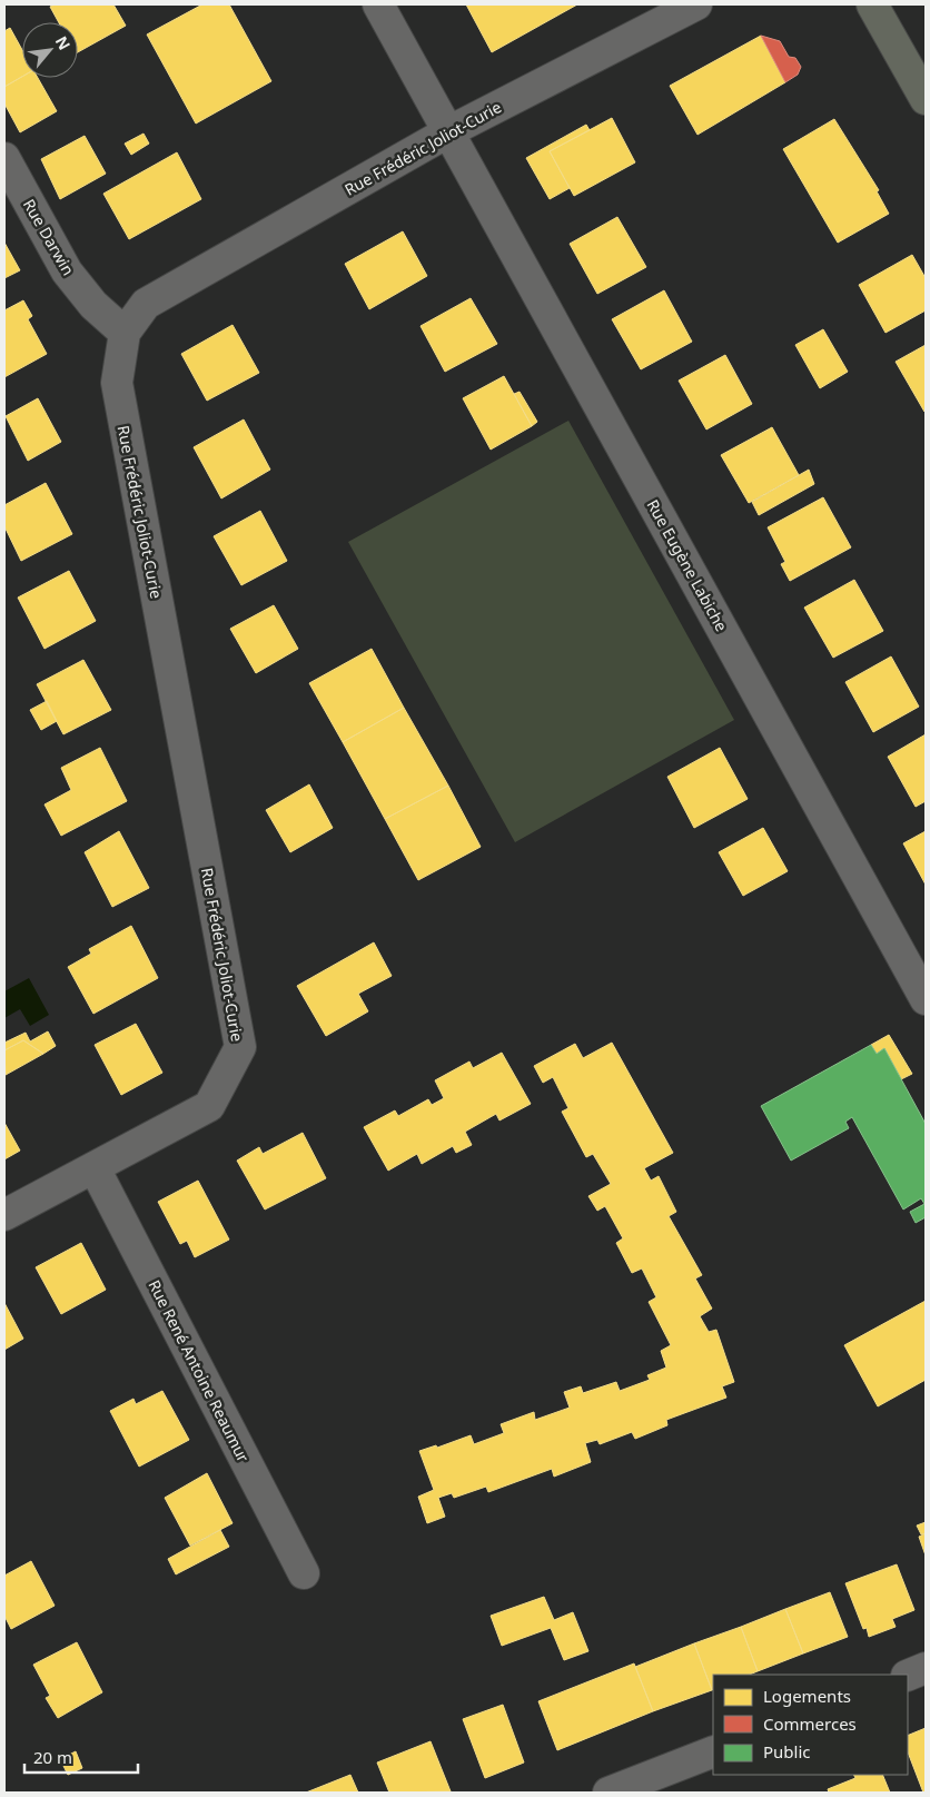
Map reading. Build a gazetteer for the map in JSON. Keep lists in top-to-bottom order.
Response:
{
  "streets": {
    "street": [
      "Rue Frédéric Joliot-Curie",
      "Rue Darwin",
      "Rue Eugène Labiche",
      "Rue René Antoine Reaumur"
    ]
  },
  "crossings": [
    ["Rue Frédéric Joliot-Curie", "Rue Darwin"],
    ["Rue Frédéric Joliot-Curie", "Rue Eugène Labiche"],
    ["Rue Frédéric Joliot-Curie", "Rue René Antoine Reaumur"]
  ],
  "legend": ["Logements", "Commerces", "Public"],
  "scale_bar": "20 m",
  "north": "top right"
}
